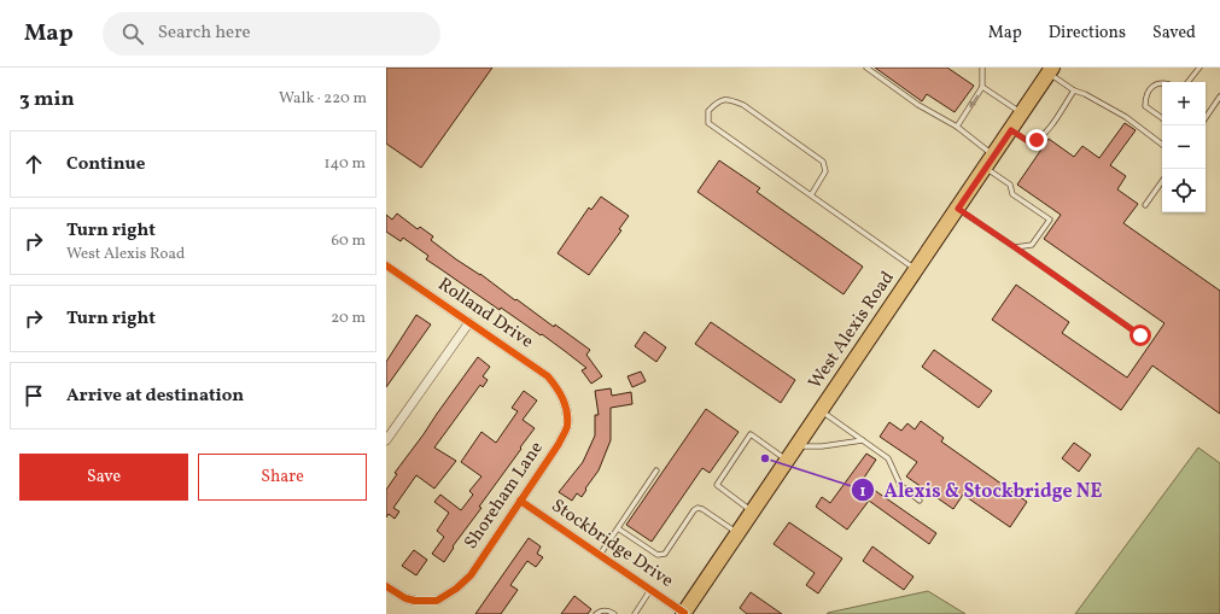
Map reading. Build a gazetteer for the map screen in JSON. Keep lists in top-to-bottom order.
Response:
{
  "streets": {
    "main road": ["West Alexis Road"],
    "street": ["Rolland Drive", "Shoreham Lane", "Stockbridge Drive"]
  },
  "crossings": [
    ["Rolland Drive", "Shoreham Lane"],
    ["West Alexis Road", "Stockbridge Drive"],
    ["Shoreham Lane", "Stockbridge Drive"]
  ],
  "places": ["Alexis & Stockbridge NE"],
  "page": {
    "header": "Map",
    "search": "Search here",
    "nav": ["Map", "Directions", "Saved"],
    "heading": ["3 min", "Walk · 220 m"],
    "map_buttons": ["+", "−"],
    "list": [
      ["Continue", "140 m"],
      ["Turn right", "West Alexis Road", "60 m"],
      ["Turn right", "20 m"],
      "Arrive at destination"
    ],
    "buttons": ["Save", "Share"]
  }
}
